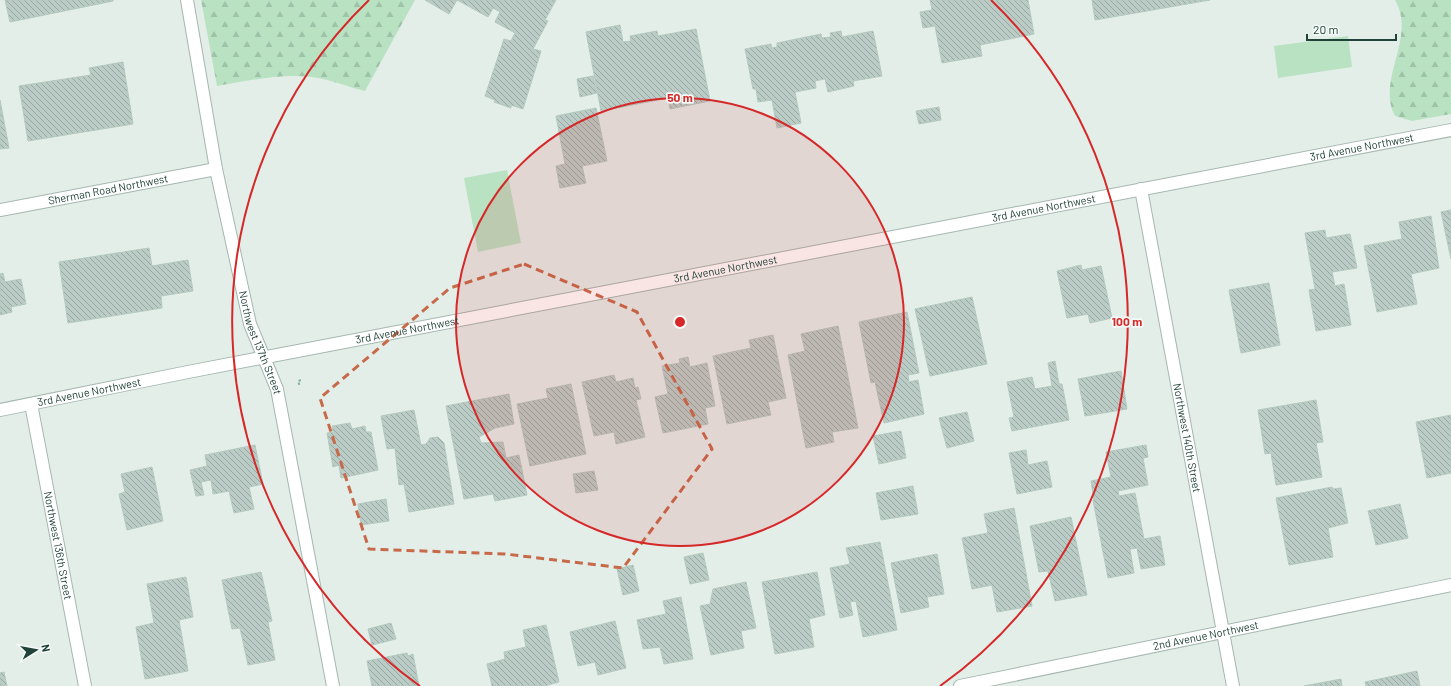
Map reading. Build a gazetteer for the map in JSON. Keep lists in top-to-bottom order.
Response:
{
  "streets": {
    "street": [
      "3rd Avenue Northwest",
      "Sherman Road Northwest",
      "Northwest 137th Street",
      "Northwest 140th Street",
      "Northwest 136th Street",
      "2nd Avenue Northwest"
    ]
  },
  "crossings": [
    ["3rd Avenue Northwest", "Northwest 137th Street"],
    ["3rd Avenue Northwest", "Northwest 140th Street"],
    ["3rd Avenue Northwest", "Northwest 136th Street"],
    ["Sherman Road Northwest", "Northwest 137th Street"],
    ["Northwest 140th Street", "2nd Avenue Northwest"]
  ],
  "scale_bar": "20 m",
  "north": "right",
  "rings": ["50 m", "100 m"]
}
